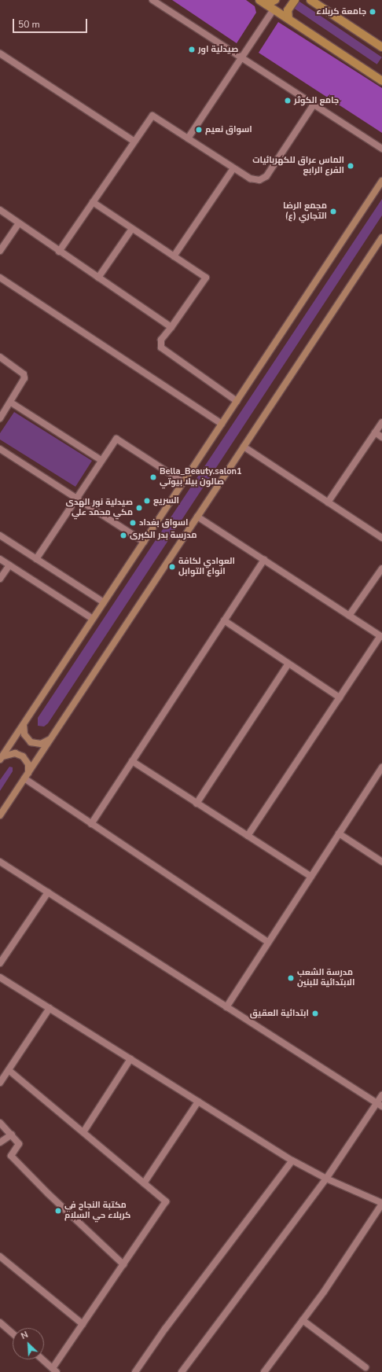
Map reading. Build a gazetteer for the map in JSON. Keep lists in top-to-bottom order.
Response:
{
  "places": [
    "جامعة كربلاء",
    "صيدلية اور",
    "جامع الكوثر",
    "اسواق نعيم",
    "الماس عراق للكهربائيات الفرع الرابع",
    "مجمع الرضا (ع) التجاري",
    "Bella_Beauty.salon1 صالون بيلا بيوتي",
    "السريع",
    "صيدلية نور الهدى مكي محمد علي",
    "اسواق بغداد",
    "مدرسة بدر الكبرى",
    "العوادي لكافة انواع التوابل",
    "مدرسة الشعب الابتدائية للبنين",
    "ابتدائية العقيق",
    "مكتبة النجاح في كربلاء حي السلام"
  ],
  "scale_bar": "50 m",
  "north": "top left"
}
